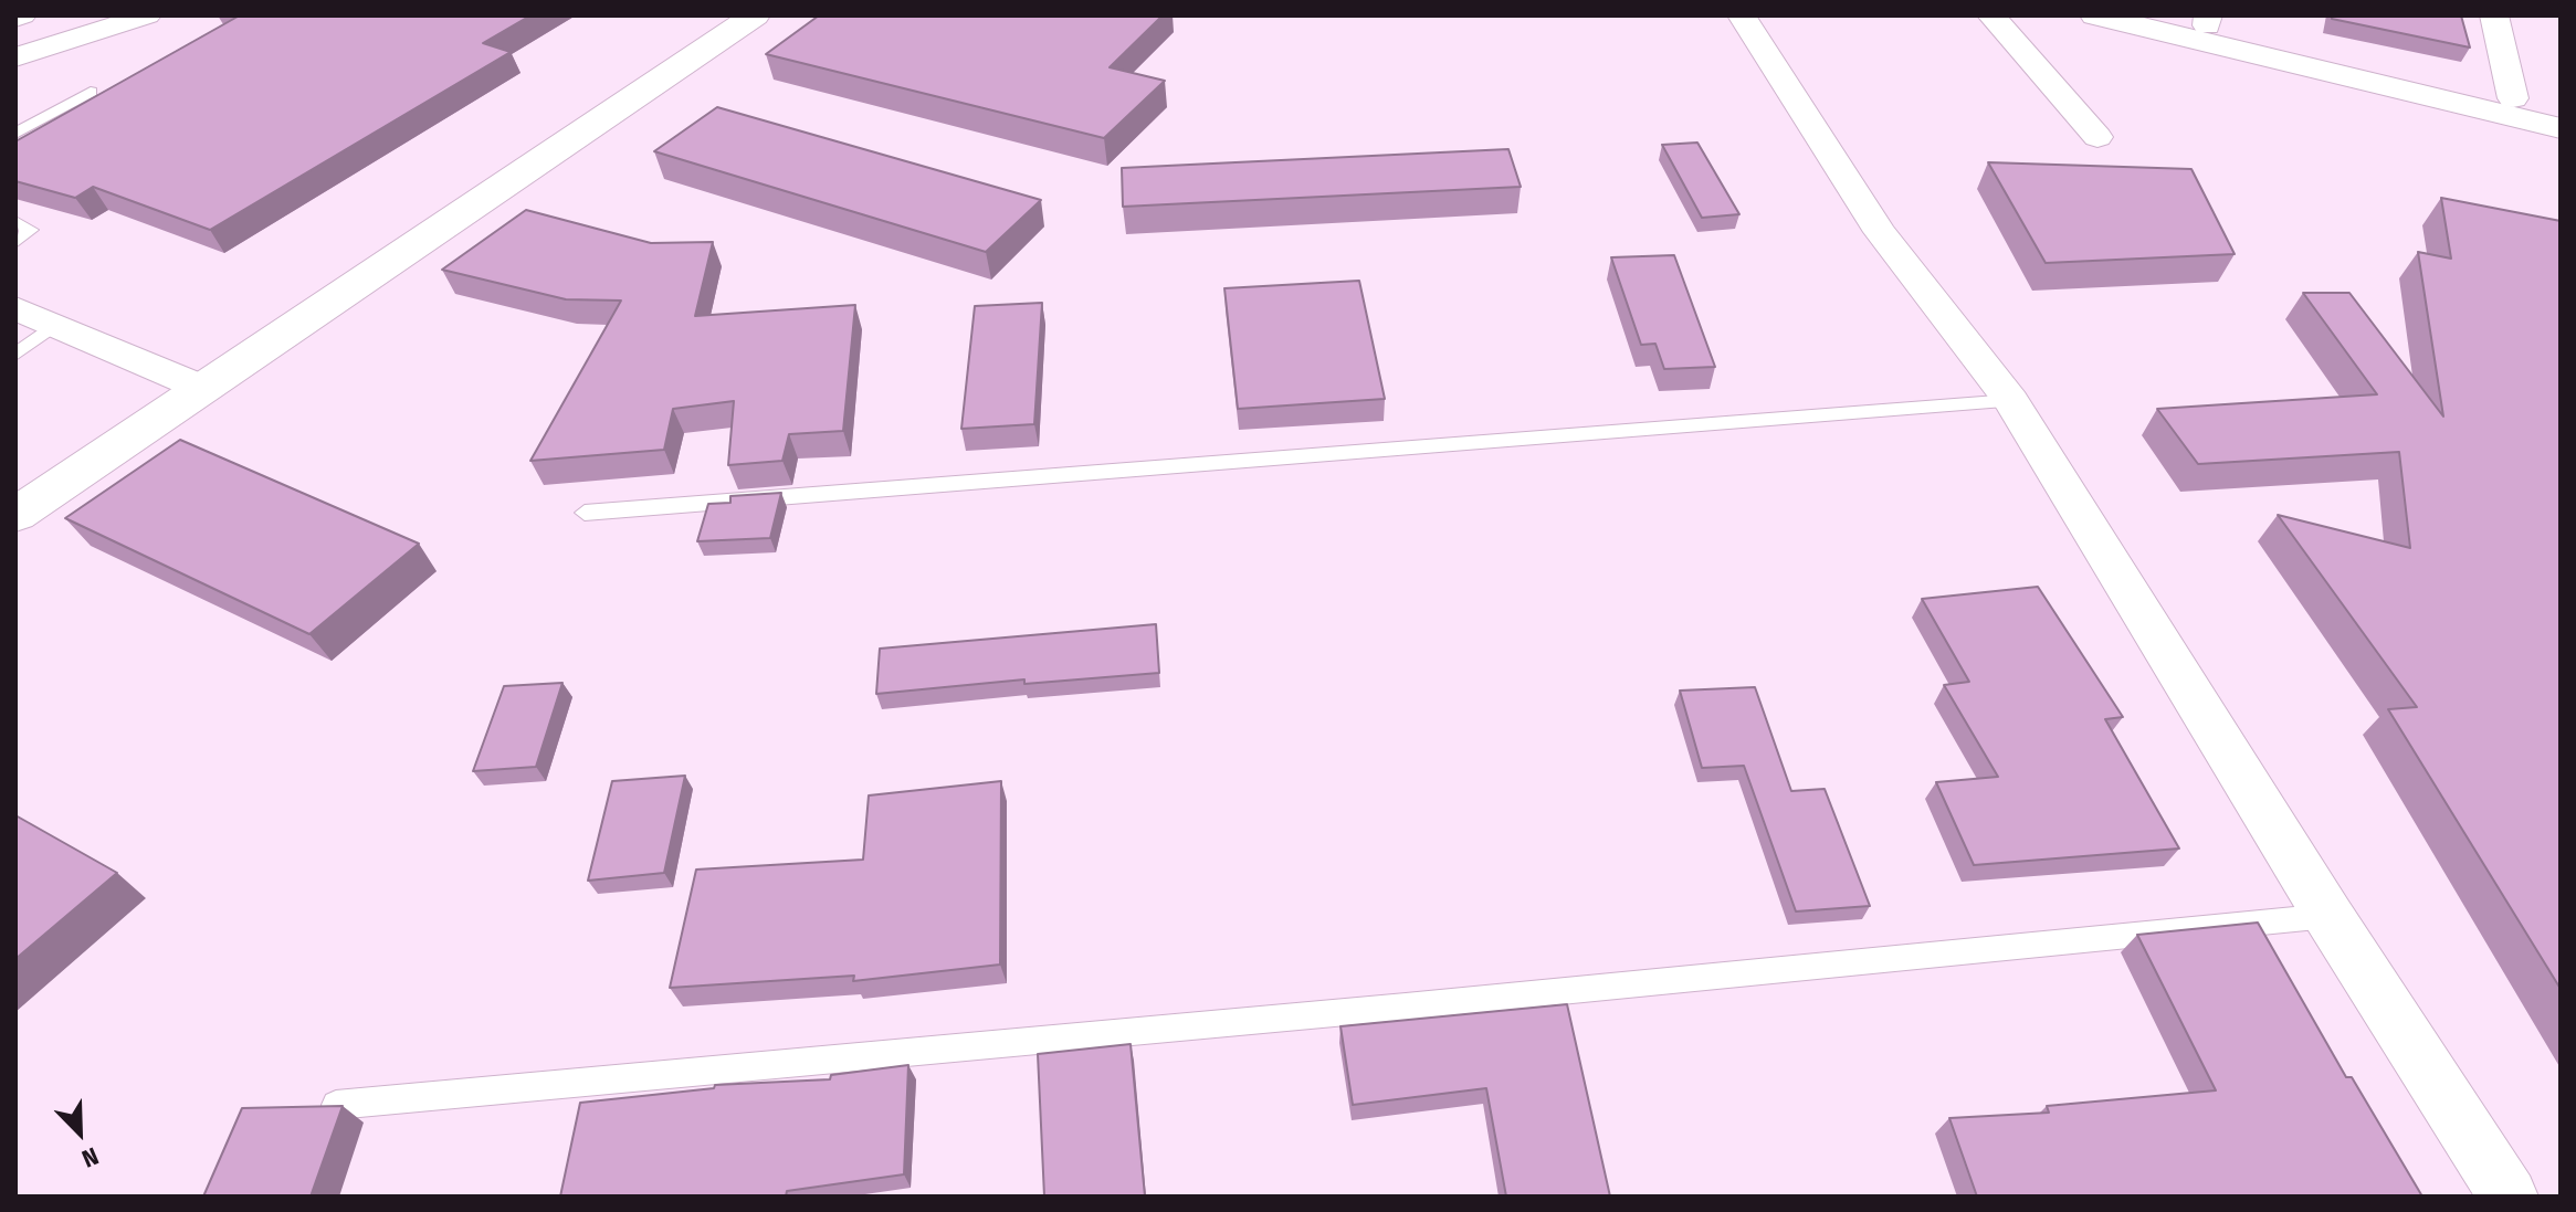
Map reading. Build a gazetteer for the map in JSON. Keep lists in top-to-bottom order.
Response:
{
  "north": "bottom right"
}
